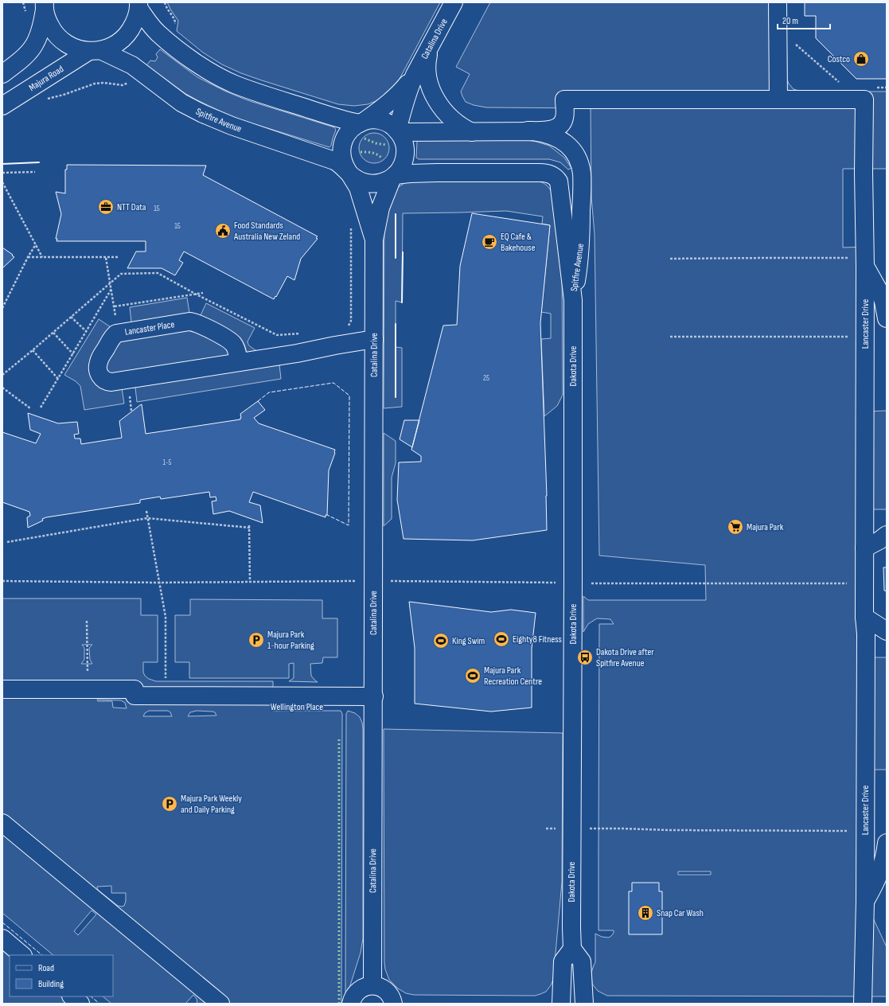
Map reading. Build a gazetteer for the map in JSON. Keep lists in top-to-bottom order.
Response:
{
  "streets": {
    "street": [
      "Catalina Drive",
      "Majura Road",
      "Spitfire Avenue",
      "Lancaster Drive",
      "Lancaster Place",
      "Dakota Drive",
      "Wellington Place"
    ]
  },
  "crossings": [
    ["Catalina Drive", "Spitfire Avenue"],
    ["Catalina Drive", "Lancaster Place"],
    ["Catalina Drive", "Wellington Place"],
    ["Majura Road", "Spitfire Avenue"],
    ["Spitfire Avenue", "Dakota Drive"]
  ],
  "places": {
    "shop": ["Costco"],
    "office": ["NTT Data"],
    "public building": ["Food Standards Australia New Zeland"],
    "cafe": ["EQ Cafe & Bakehouse"],
    "supermarket": ["Majura Park"],
    "sports": ["Eighty8 Fitness", "King Swim", "Majura Park Recreation Centre"],
    "parking": ["Majura Park 1-hour Parking", "Majura Park Weekly and Daily Parking"],
    "bus stop": ["Dakota Drive after Spitfire Avenue"],
    "building": ["Snap Car Wash"]
  },
  "house_numbers": [
    "15",
    "15",
    "25",
    "1-5"
  ],
  "legend": ["Road", "Building"],
  "scale_bar": "20 m"
}
